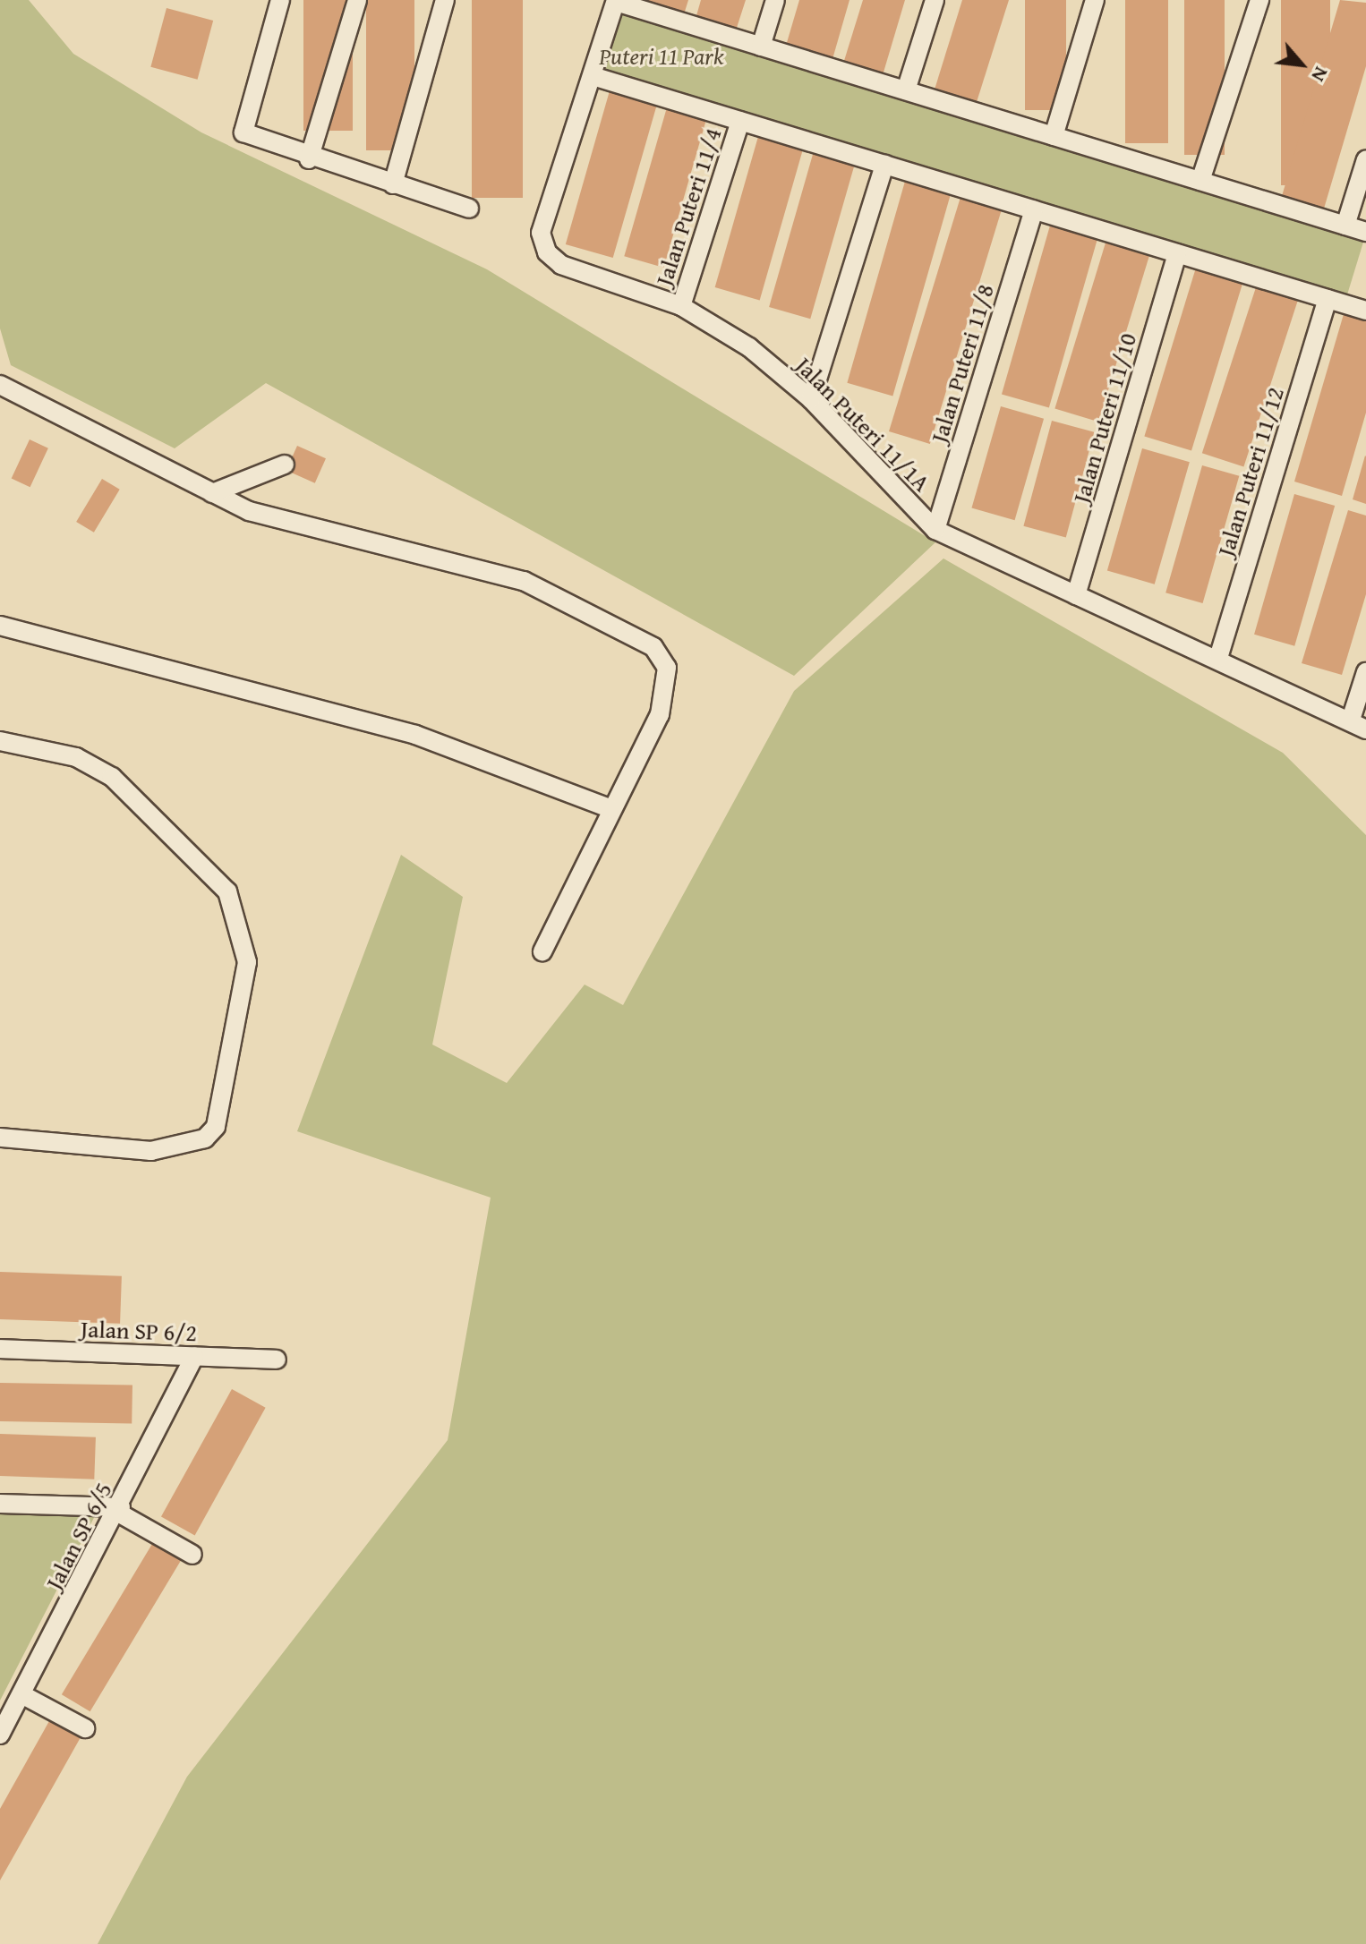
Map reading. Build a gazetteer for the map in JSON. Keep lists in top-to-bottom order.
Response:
{
  "streets": {
    "street": [
      "Jalan Puteri 11/4",
      "Jalan Puteri 11/8",
      "Jalan Puteri 11/10",
      "Jalan Puteri 11/1A",
      "Jalan Puteri 11/12",
      "Jalan SP 6/2",
      "Jalan SP 6/5"
    ]
  },
  "crossings": [
    ["Jalan Puteri 11/4", "Jalan Puteri 11/1A"],
    ["Jalan Puteri 11/8", "Jalan Puteri 11/1A"],
    ["Jalan Puteri 11/10", "Jalan Puteri 11/1A"],
    ["Jalan Puteri 11/1A", "Jalan Puteri 11/12"],
    ["Jalan SP 6/2", "Jalan SP 6/5"]
  ],
  "parks": ["Puteri 11 Park"],
  "north": "bottom right"
}
